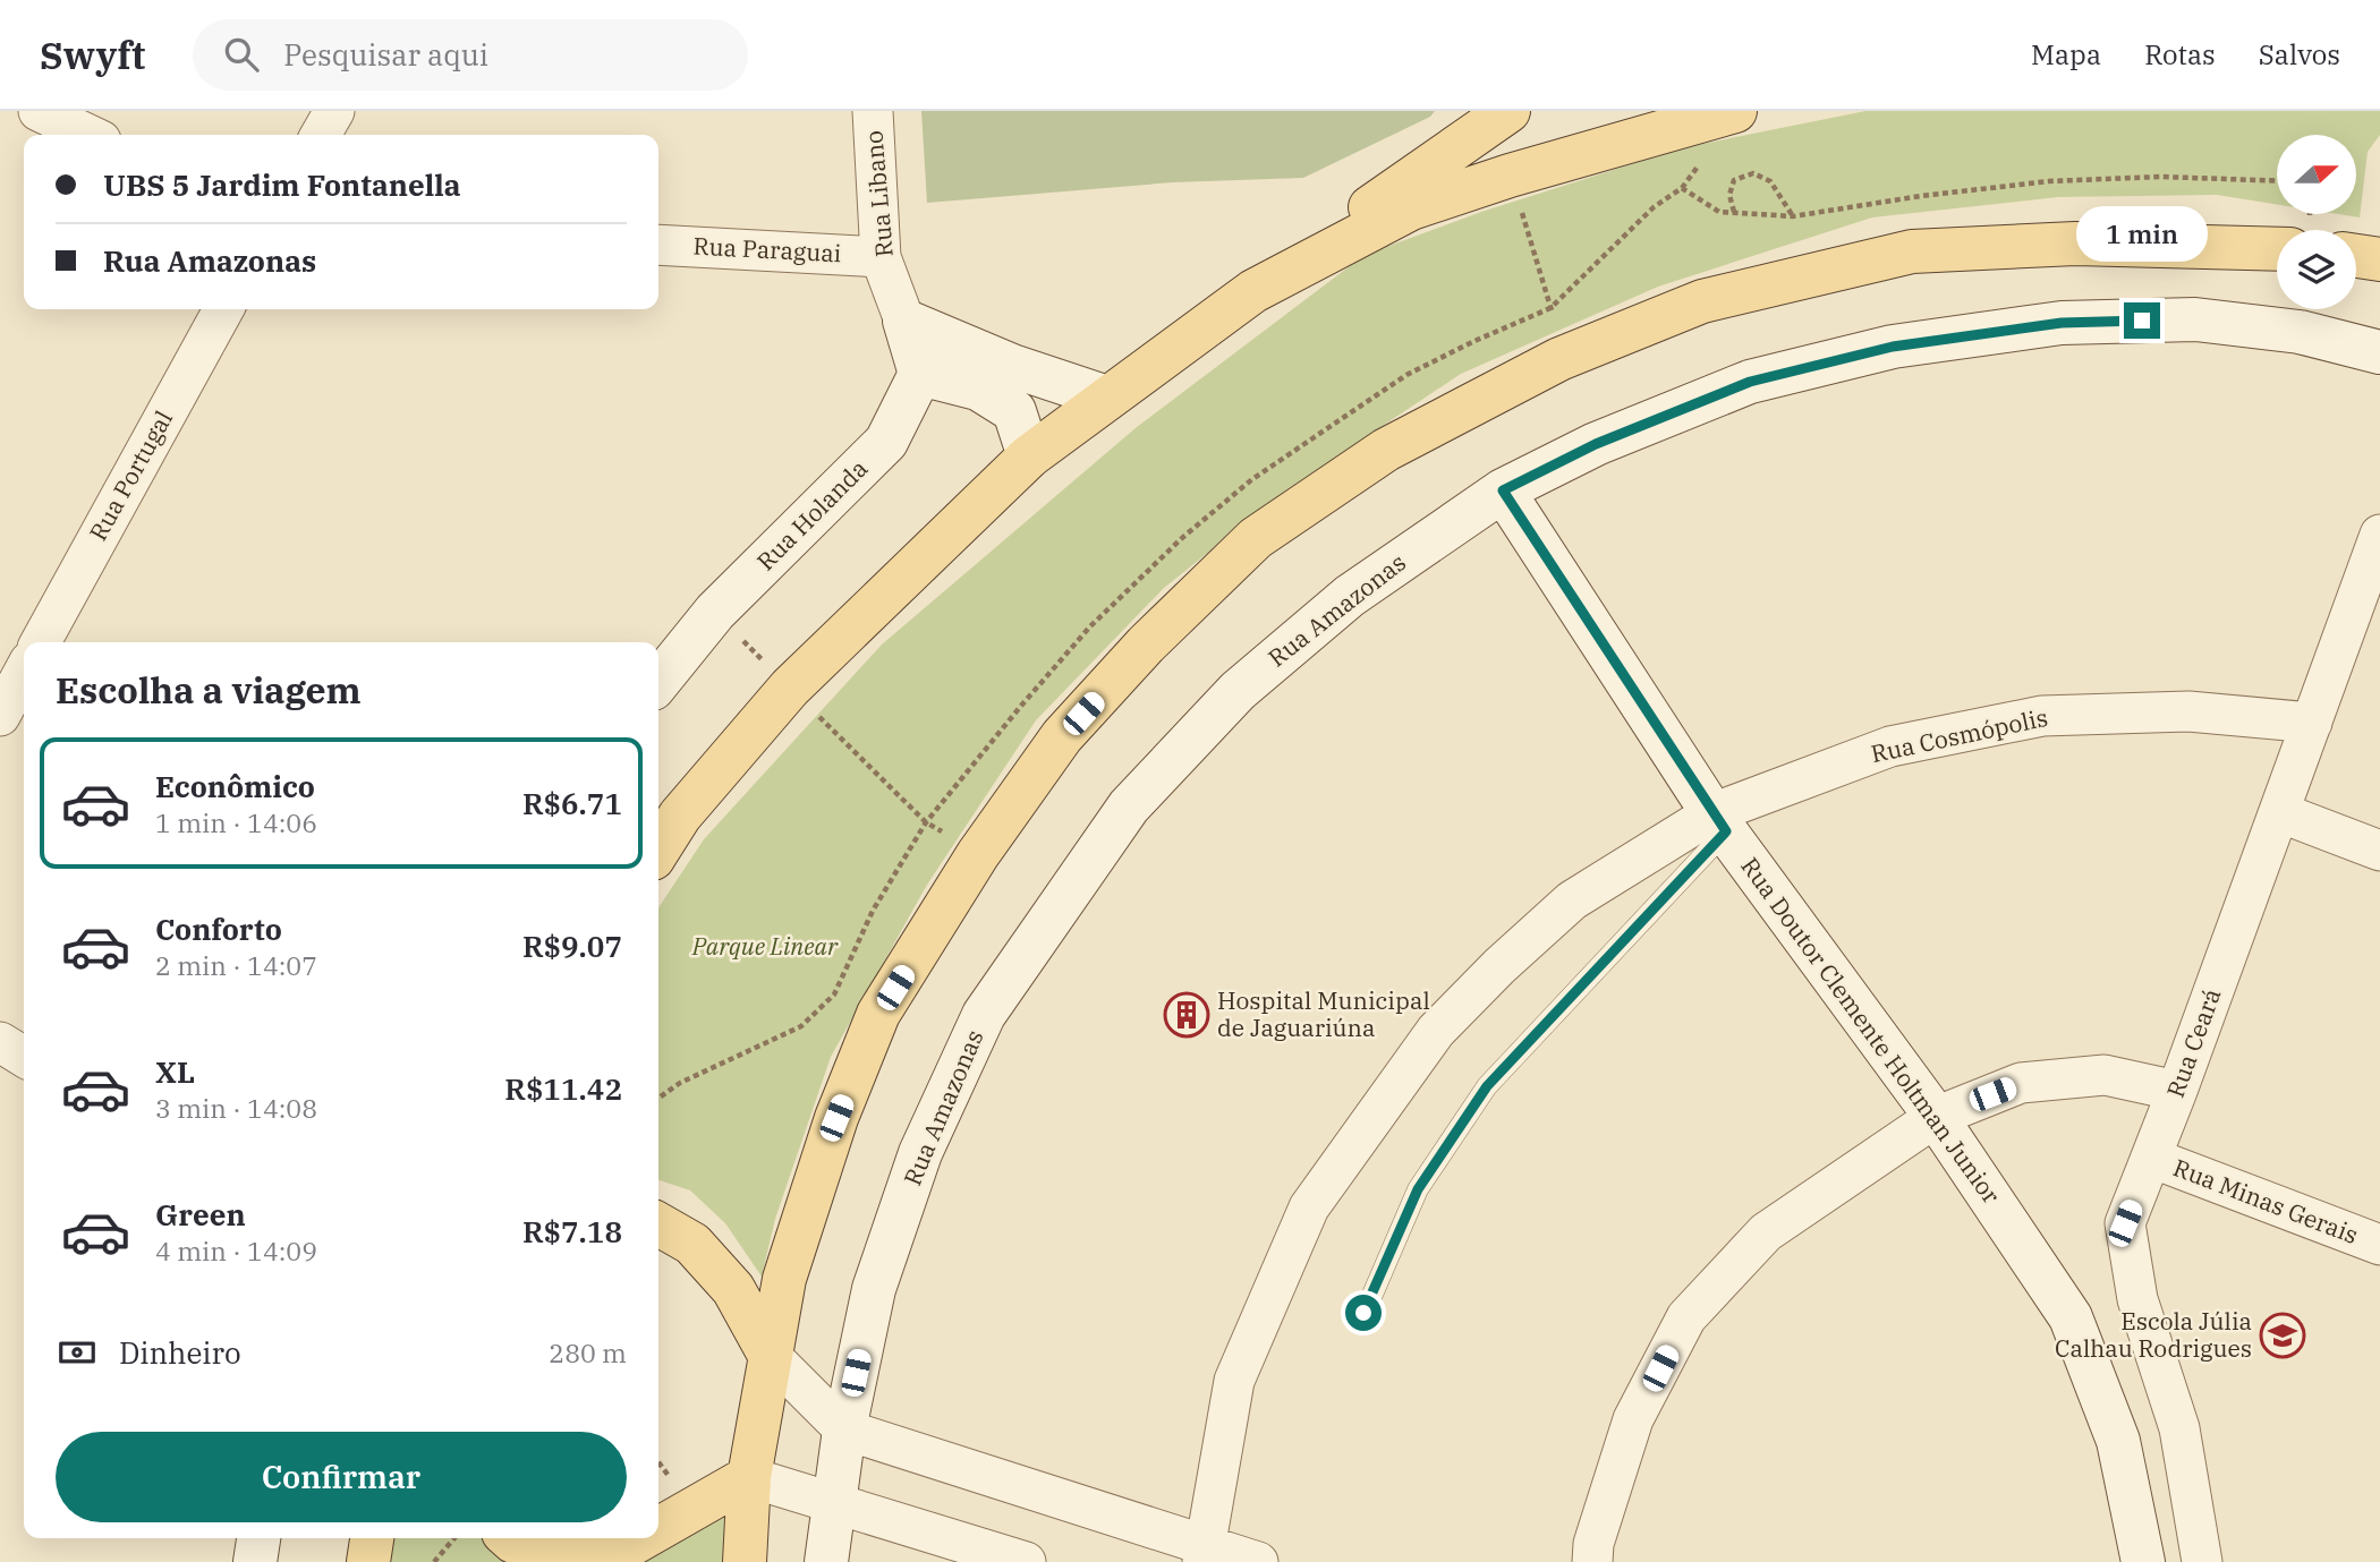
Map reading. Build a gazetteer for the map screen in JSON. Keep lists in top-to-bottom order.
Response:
{
  "streets": {
    "street": [
      "Rua Libano",
      "Rua Paraguai",
      "Rua Portugal",
      "Rua Holanda",
      "Rua Amazonas",
      "Rua Cosmópolis",
      "Rua Doutor Clemente Holtman Junior",
      "Rua Ceará",
      "Rua Minas Gerais"
    ]
  },
  "crossings": [
    ["Rua Libano", "Rua Paraguai"],
    ["Rua Amazonas", "Rua Doutor Clemente Holtman Junior"],
    ["Rua Cosmópolis", "Rua Doutor Clemente Holtman Junior"],
    ["Rua Cosmópolis", "Rua Ceará"],
    ["Rua Ceará", "Rua Minas Gerais"]
  ],
  "parks": ["Parque Linear"],
  "places": {
    "building": ["Hospital Municipal de Jaguariúna"],
    "school or university": ["Escola Júlia Calhau Rodrigues"]
  },
  "north": "right",
  "page": {
    "header": "Swyft",
    "search": "Pesquisar aqui",
    "nav": ["Mapa", "Rotas", "Salvos"],
    "banner": ["UBS 5 Jardim Fontanella", "Rua Amazonas"],
    "bubble": "1 min",
    "heading": "Escolha a viagem",
    "list": [
      {
        "name": "Econômico",
        "note": "1 min · 14:06",
        "value": "R$6.71"
      },
      {
        "name": "Conforto",
        "note": "2 min · 14:07",
        "value": "R$9.07"
      },
      {
        "name": "XL",
        "note": "3 min · 14:08",
        "value": "R$11.42"
      },
      {
        "name": "Green",
        "note": "4 min · 14:09",
        "value": "R$7.18"
      }
    ],
    "pay": ["Dinheiro", "280 m"],
    "buttons": "Confirmar"
  }
}
